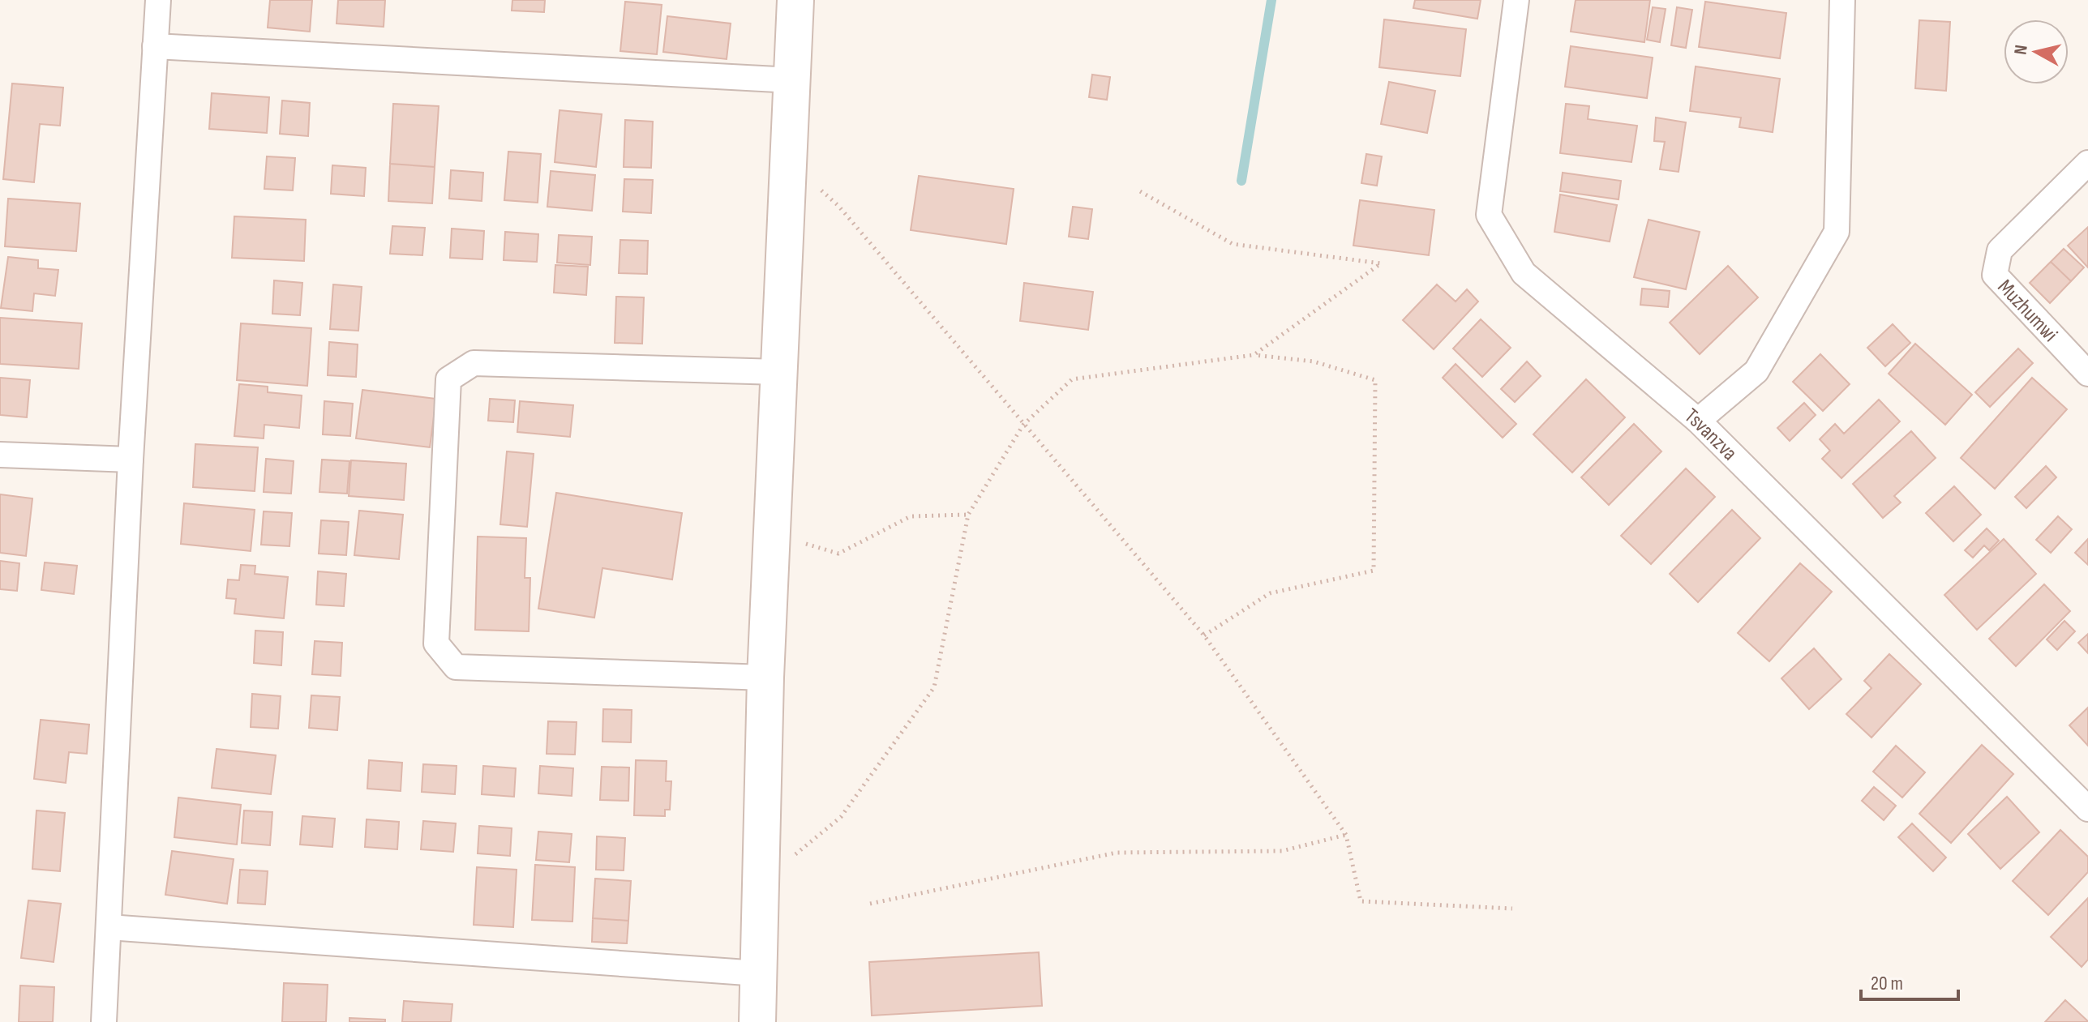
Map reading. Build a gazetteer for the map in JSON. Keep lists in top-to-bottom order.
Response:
{
  "streets": {
    "street": ["Muzhumwi", "Tsvanzva"]
  },
  "scale_bar": "20 m",
  "north": "left"
}
